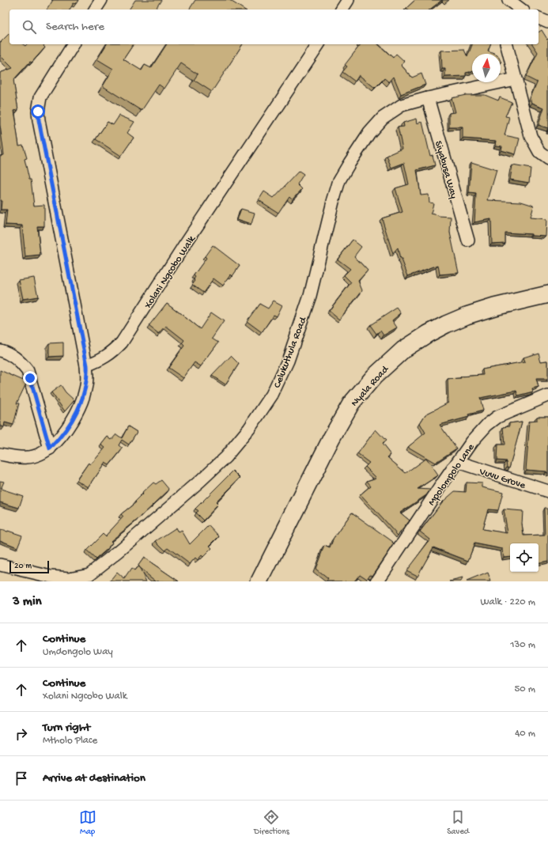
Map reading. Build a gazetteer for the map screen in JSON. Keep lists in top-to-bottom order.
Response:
{
  "streets": {
    "street": [
      "Siyabusa Way",
      "Xolani Ngcobo Walk",
      "Celukuthula Road",
      "Nyala Road",
      "Mpolompolo Lane",
      "Vuvu Grove"
    ]
  },
  "crossings": [
    ["Siyabusa Way", "Celukuthula Road"],
    ["Mpolompolo Lane", "Vuvu Grove"]
  ],
  "scale_bar": "20 m",
  "north": "top",
  "page": {
    "search": "Search here",
    "scale": "20 m",
    "heading": ["3 min", "Walk · 220 m"],
    "list": [
      ["Continue", "Umdongolo Way", "130 m"],
      ["Continue", "Xolani Ngcobo Walk", "50 m"],
      ["Turn right", "Mtholo Place", "40 m"],
      "Arrive at destination"
    ],
    "nav": ["Map", "Directions", "Saved"]
  }
}
